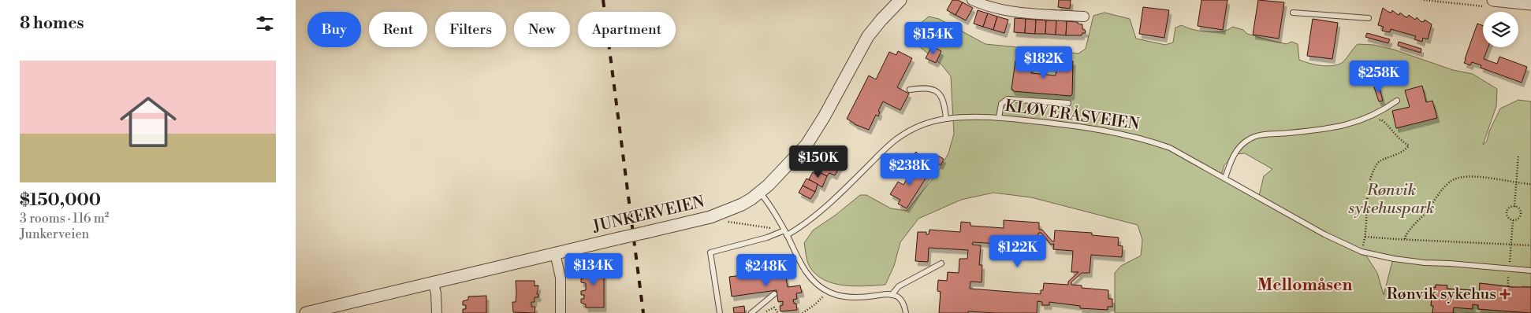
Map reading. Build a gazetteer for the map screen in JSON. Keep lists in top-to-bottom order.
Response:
{
  "streets": {
    "street": ["JUNKERVEIEN"],
    "lane": ["KLØVERÅSVEIEN"]
  },
  "districts": ["Mellomåsen"],
  "parks": ["Rønvik sykehuspark"],
  "places": {
    "health": ["Rønvik sykehus"]
  },
  "page": {
    "heading": "8 homes",
    "chip": [
      "Buy",
      "Rent",
      "Filters",
      "New",
      "Apartment"
    ],
    "price": [
      "$154K",
      "$182K",
      "$258K",
      "$150K",
      "$238K",
      "$122K",
      "$134K",
      "$248K"
    ],
    "list": [
      {
        "name": "$150,000",
        "note": "3 rooms · 116 m² · Junkerveien"
      }
    ]
  }
}
